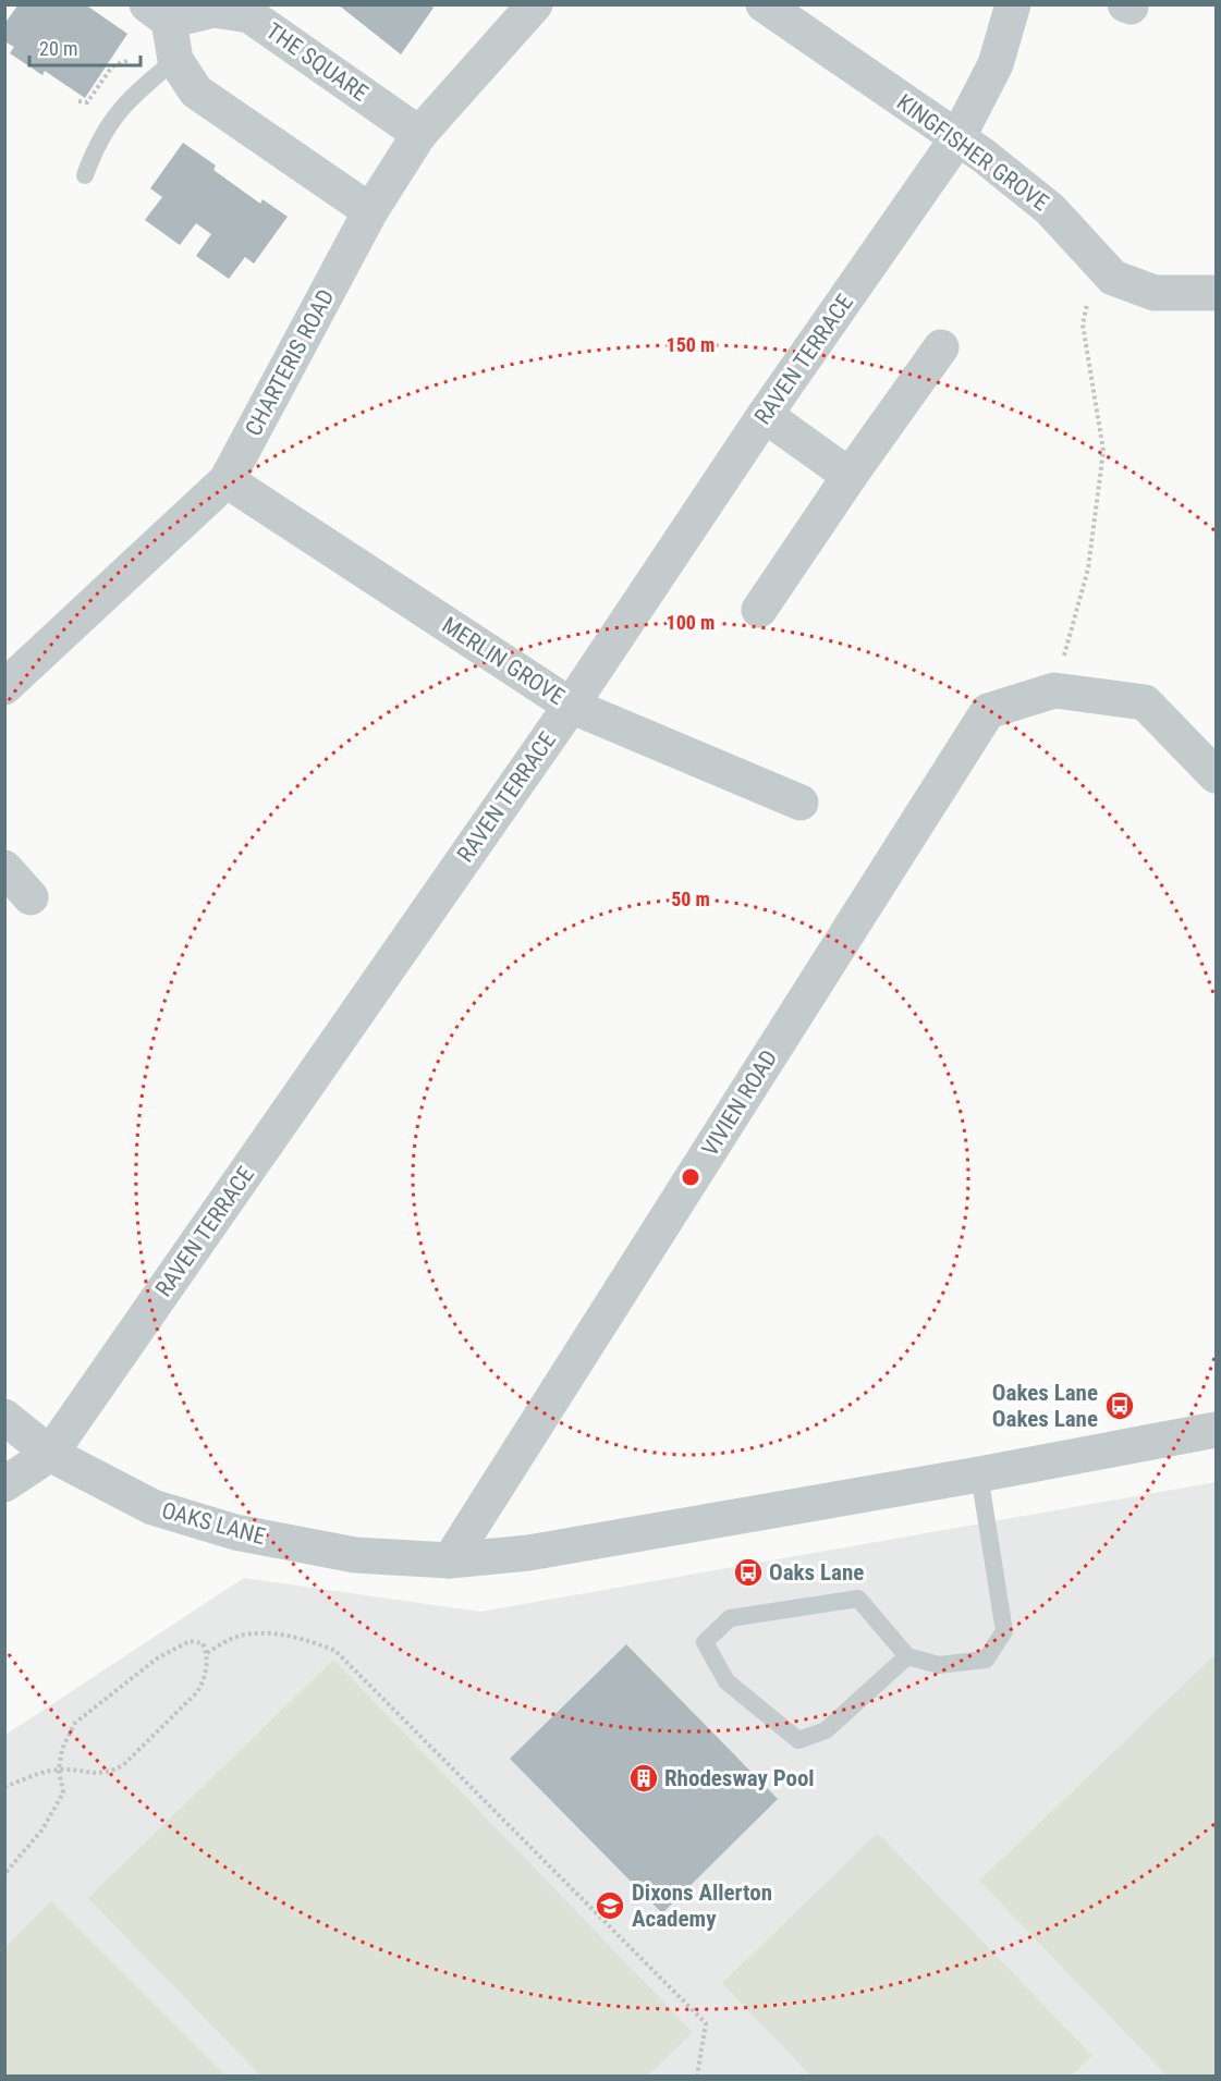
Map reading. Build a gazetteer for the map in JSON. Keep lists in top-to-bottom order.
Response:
{
  "streets": {
    "street": [
      "THE SQUARE",
      "KINGFISHER GROVE",
      "RAVEN TERRACE",
      "CHARTERIS ROAD",
      "MERLIN GROVE",
      "VIVIEN ROAD",
      "OAKS LANE"
    ]
  },
  "crossings": [
    ["THE SQUARE", "CHARTERIS ROAD"],
    ["KINGFISHER GROVE", "RAVEN TERRACE"],
    ["RAVEN TERRACE", "MERLIN GROVE"],
    ["RAVEN TERRACE", "OAKS LANE"],
    ["CHARTERIS ROAD", "MERLIN GROVE"],
    ["VIVIEN ROAD", "OAKS LANE"]
  ],
  "places": {
    "bus stop": ["Oakes Lane Oakes Lane", "Oaks Lane"],
    "building": ["Rhodesway Pool"],
    "school or university": ["Dixons Allerton Academy"]
  },
  "scale_bar": "20 m",
  "rings": ["150 m", "100 m", "50 m"]
}
